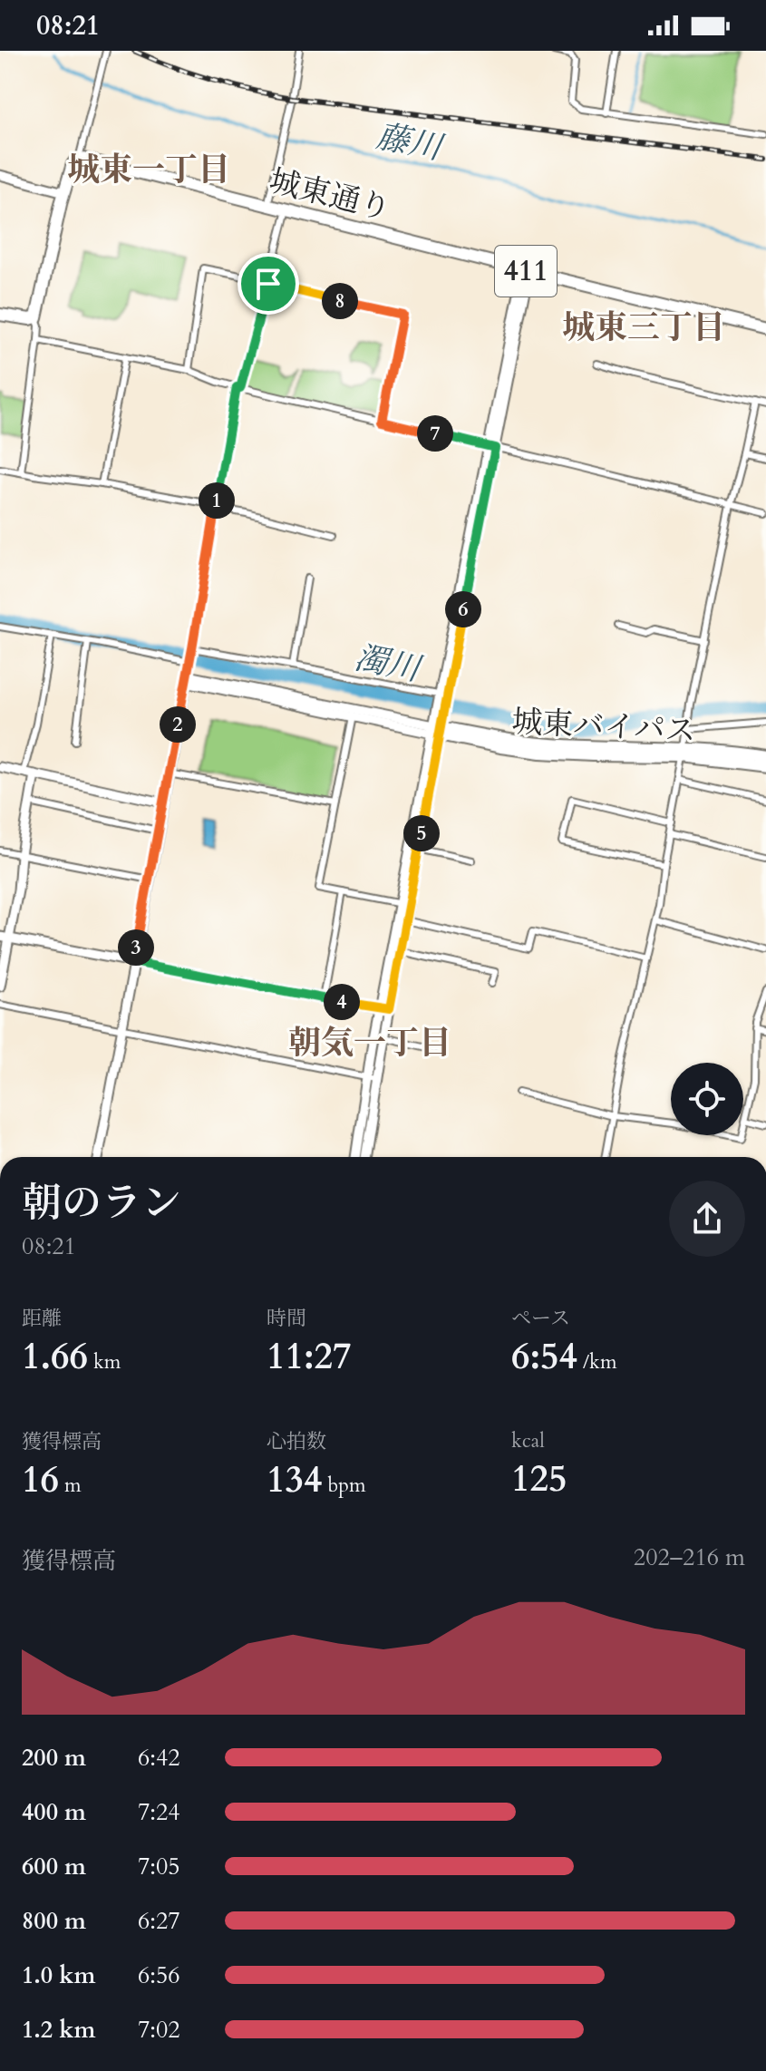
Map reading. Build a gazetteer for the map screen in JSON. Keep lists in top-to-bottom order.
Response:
{
  "streets": {
    "highway": ["城東通り", "411", "城東バイパス"]
  },
  "districts": ["城東一丁目", "城東三丁目", "朝気一丁目"],
  "water": ["藤川", "濁川"],
  "page": {
    "status": "08:21",
    "pins": [
      "8",
      "7",
      "1",
      "6",
      "2",
      "5",
      "3",
      "4"
    ],
    "heading": ["朝のラン", "08:21"],
    "stats": [
      ["距離", "1.66 km"],
      ["時間", "11:27"],
      ["ペース", "6:54 /km"],
      ["獲得標高", "16 m"],
      ["心拍数", "134 bpm"],
      ["kcal", "125"]
    ],
    "chart": ["獲得標高", "202–216 m"],
    "list": [
      {
        "name": "200 m",
        "note": "6:42"
      },
      {
        "name": "400 m",
        "note": "7:24"
      },
      {
        "name": "600 m",
        "note": "7:05"
      },
      {
        "name": "800 m",
        "note": "6:27"
      },
      {
        "name": "1.0 km",
        "note": "6:56"
      },
      {
        "name": "1.2 km",
        "note": "7:02"
      }
    ]
  }
}
